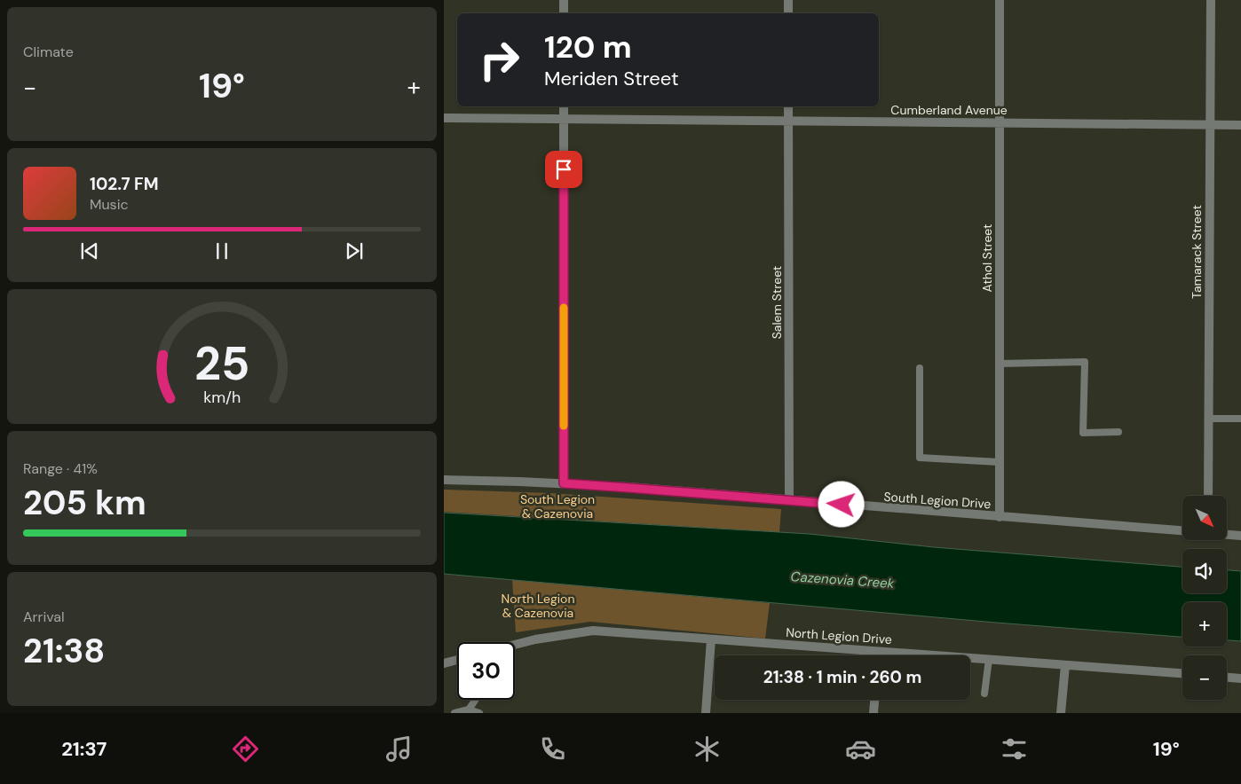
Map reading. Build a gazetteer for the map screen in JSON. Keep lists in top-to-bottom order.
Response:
{
  "streets": {
    "street": [
      "Cumberland Avenue",
      "Tamarack Street",
      "Athol Street",
      "Salem Street",
      "South Legion Drive",
      "North Legion Drive"
    ]
  },
  "crossings": [
    ["Cumberland Avenue", "Tamarack Street"],
    ["Cumberland Avenue", "Athol Street"],
    ["Cumberland Avenue", "Salem Street"],
    ["Athol Street", "South Legion Drive"],
    ["Salem Street", "South Legion Drive"]
  ],
  "water": ["Cazenovia Creek"],
  "parks": ["South Legion & Cazenovia", "North Legion & Cazenovia"],
  "north": "bottom right",
  "page": {
    "tile": [
      "Climate",
      ["Range · 41%", "205 km"],
      ["Arrival", "21:38"]
    ],
    "turn": ["120 m", "Meriden Street"],
    "heat": ["−", "19°", "+"],
    "song": ["102.7 FM", "Music"],
    "map_buttons": ["+", "−"],
    "limit": "30",
    "trip": "21:38 · 1 min · 260 m",
    "tabs": ["21:37", "19°"],
    "gauge": ["25", "km/h"]
  }
}
